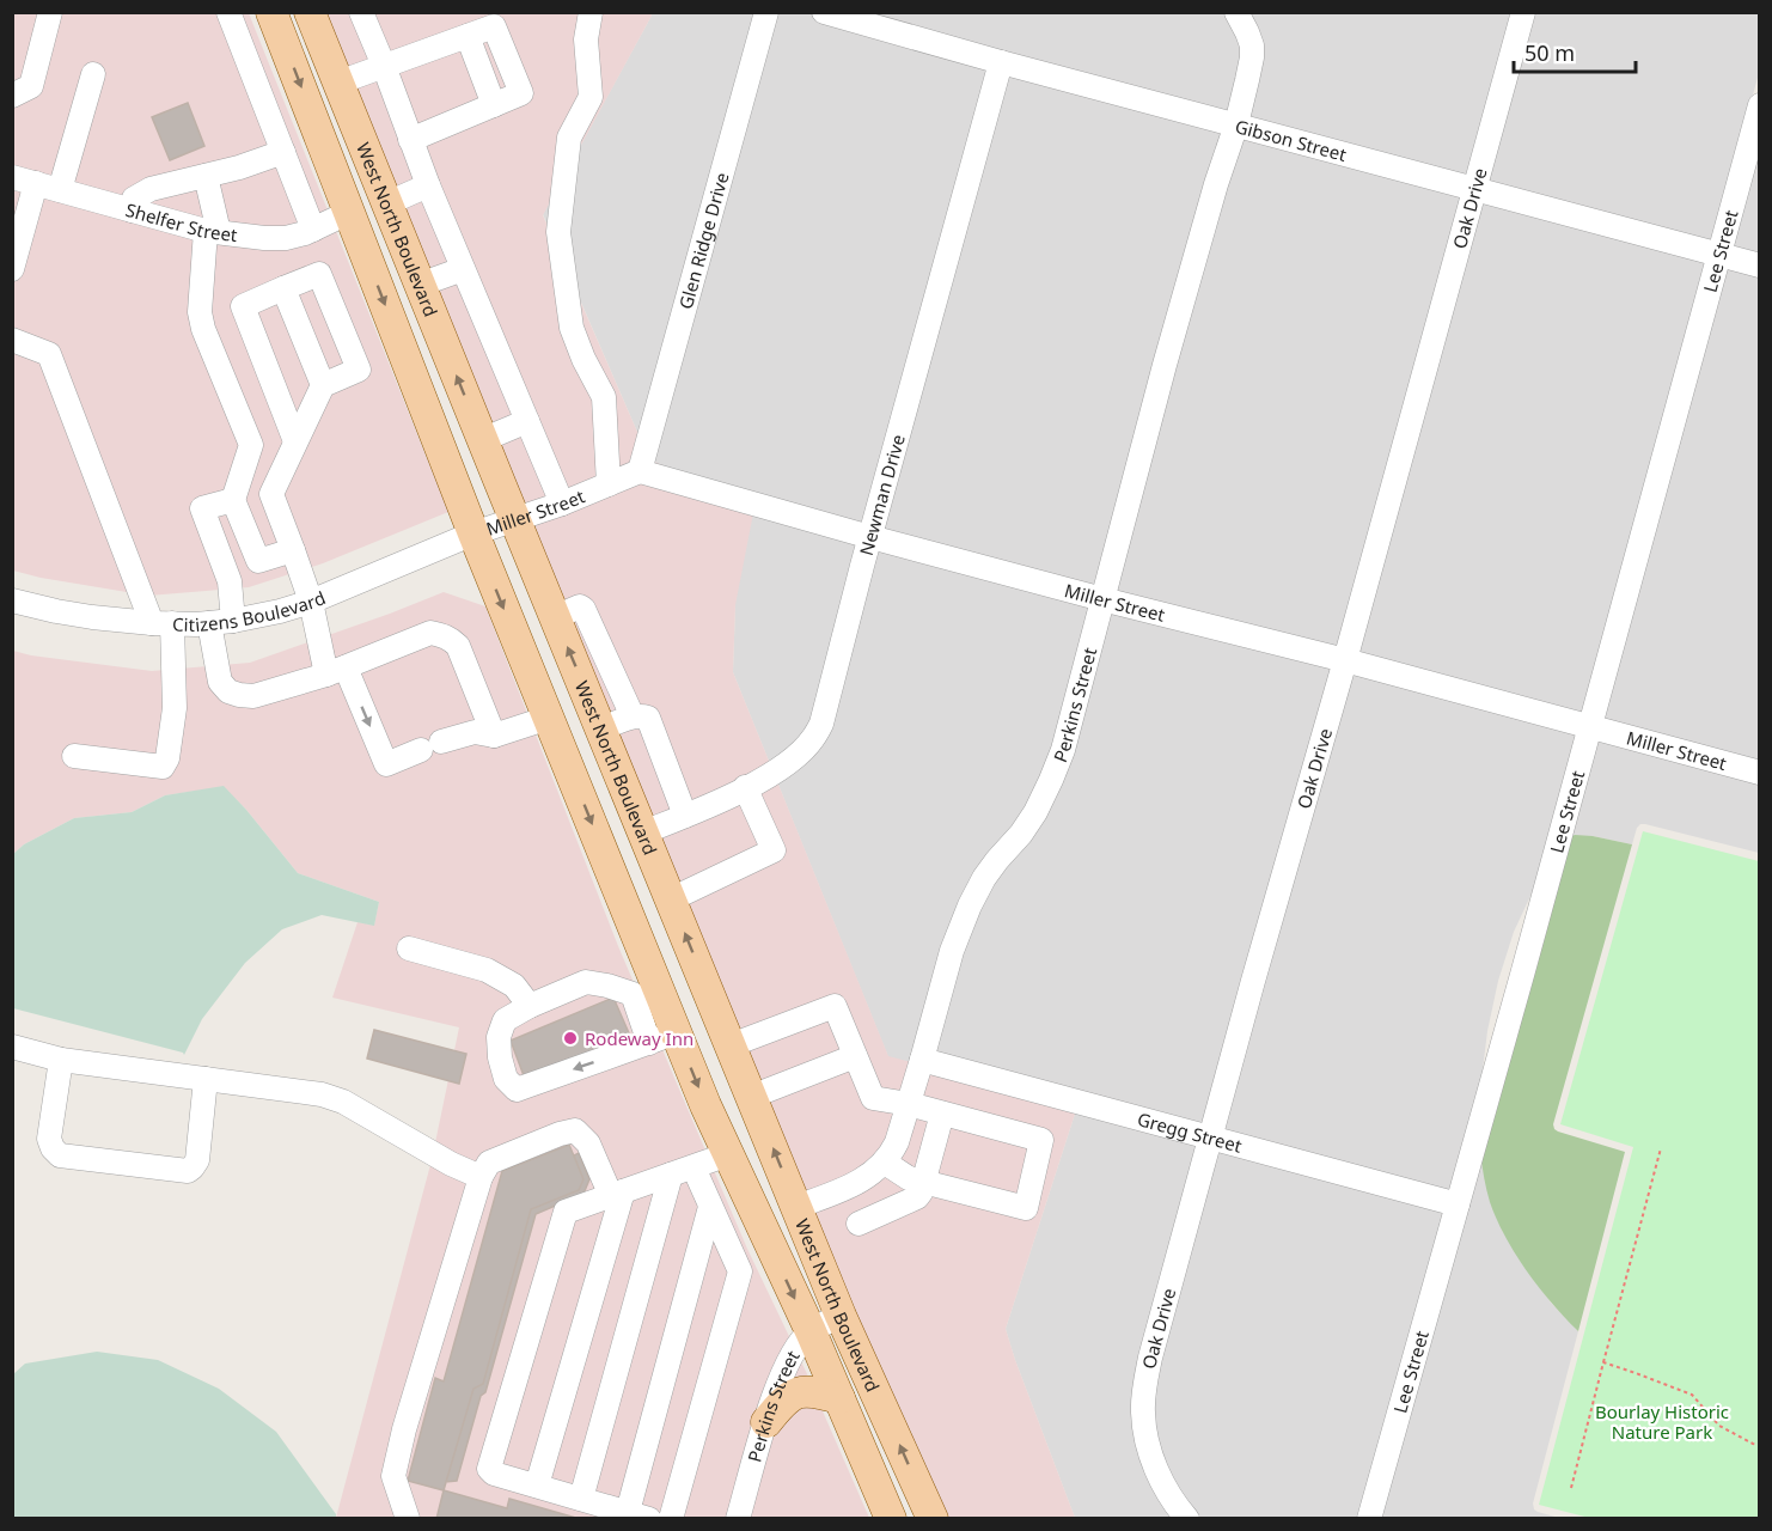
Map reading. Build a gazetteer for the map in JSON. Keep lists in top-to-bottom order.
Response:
{
  "streets": {
    "main road": ["West North Boulevard"],
    "street": [
      "Gibson Street",
      "Oak Drive",
      "Shelfer Street",
      "Glen Ridge Drive",
      "Lee Street",
      "Newman Drive",
      "Miller Street",
      "Citizens Boulevard",
      "Perkins Street",
      "Gregg Street"
    ]
  },
  "crossings": [
    ["Gibson Street", "Oak Drive"],
    ["Gibson Street", "Lee Street"],
    ["Gibson Street", "Newman Drive"],
    ["Gibson Street", "Perkins Street"],
    ["Oak Drive", "Miller Street"],
    ["Oak Drive", "Gregg Street"],
    ["Shelfer Street", "West North Boulevard"],
    ["West North Boulevard", "Newman Drive"],
    ["West North Boulevard", "Miller Street"],
    ["West North Boulevard", "Citizens Boulevard"],
    ["West North Boulevard", "Perkins Street"],
    ["Glen Ridge Drive", "Miller Street"],
    ["Lee Street", "Miller Street"],
    ["Lee Street", "Gregg Street"],
    ["Newman Drive", "Miller Street"],
    ["Miller Street", "Citizens Boulevard"],
    ["Miller Street", "Perkins Street"],
    ["Perkins Street", "Gregg Street"]
  ],
  "parks": ["Bourlay Historic Nature Park"],
  "places": ["Rodeway Inn"],
  "scale_bar": "50 m"
}
